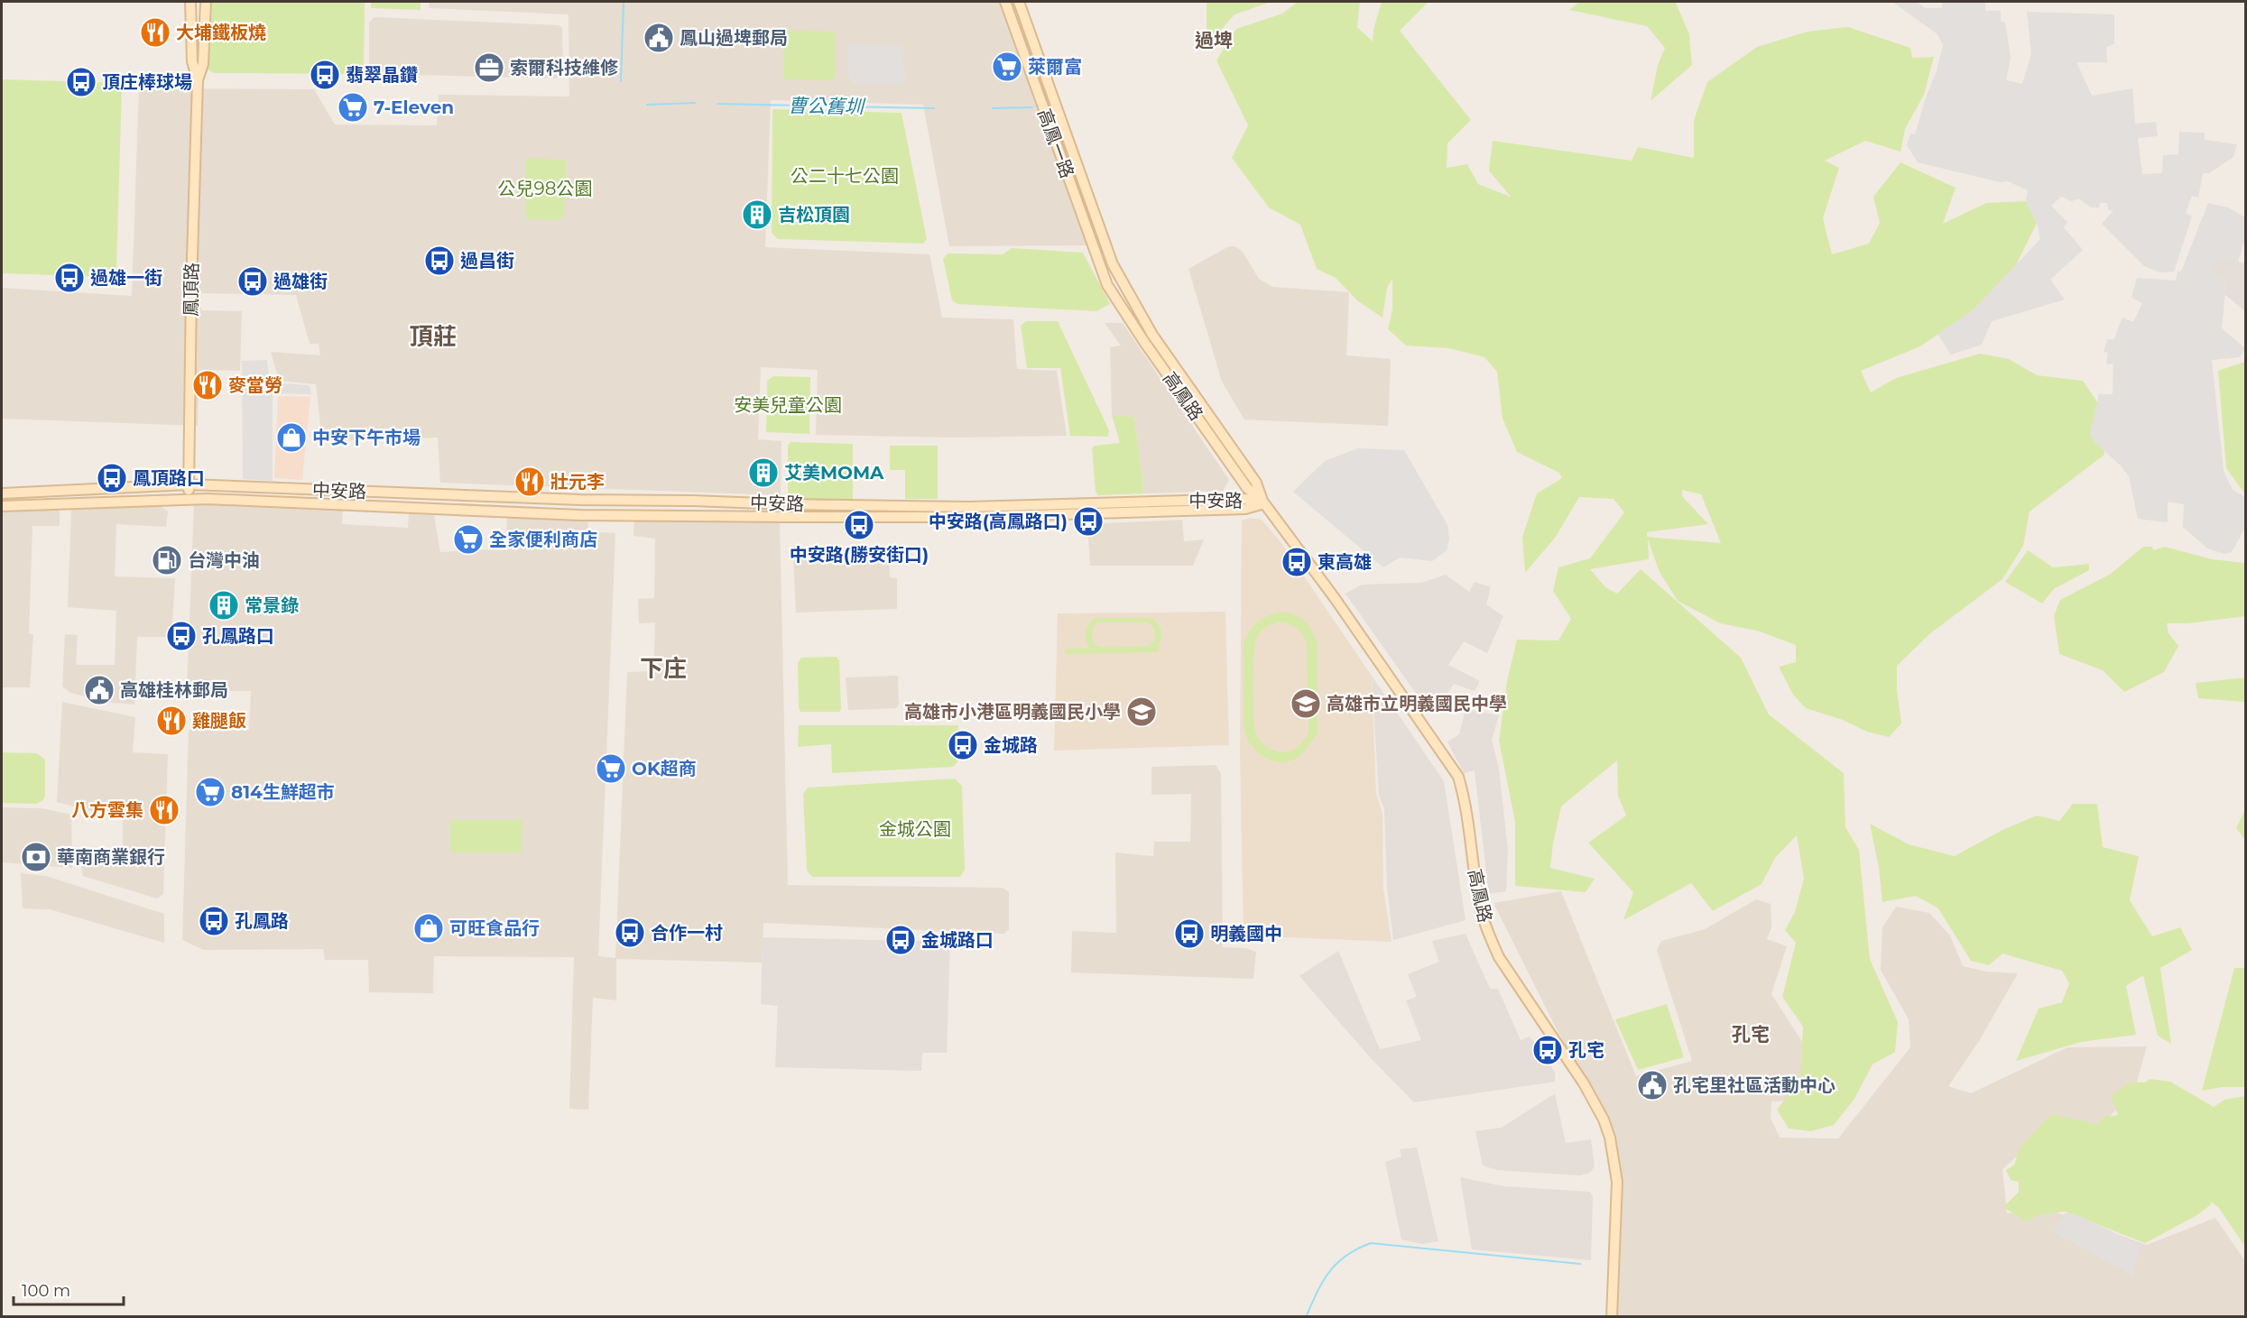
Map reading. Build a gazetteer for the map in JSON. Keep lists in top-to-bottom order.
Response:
{
  "streets": {
    "street": [
      "高鳳一路",
      "鳳頂路",
      "高鳳路",
      "中安路"
    ]
  },
  "crossings": [
    ["高鳳一路", "高鳳路"],
    ["鳳頂路", "中安路"],
    ["高鳳路", "中安路"]
  ],
  "districts": [
    "過埤",
    "頂莊",
    "下庄",
    "孔宅"
  ],
  "water": ["曹公舊圳"],
  "parks": [
    "公二十七公園",
    "公兒98公園",
    "安美兒童公園",
    "金城公園"
  ],
  "places": {
    "restaurant": [
      "大埔鐵板燒",
      "麥當勞",
      "壯元李",
      "雞腿飯",
      "八方雲集"
    ],
    "public building": ["鳳山過埤郵局", "高雄桂林郵局", "孔宅里社區活動中心"],
    "supermarket": [
      "萊爾富",
      "7-Eleven",
      "全家便利商店",
      "OK超商",
      "814生鮮超市"
    ],
    "office": ["索爾科技維修"],
    "bus stop": [
      "翡翠晶鑽",
      "頂庄棒球場",
      "過昌街",
      "過雄一街",
      "過雄街",
      "鳳頂路口",
      "中安路(高鳳路口)",
      "中安路(勝安街口)",
      "東高雄",
      "孔鳳路口",
      "金城路",
      "孔鳳路",
      "合作一村",
      "明義國中",
      "金城路口",
      "孔宅"
    ],
    "building": ["吉松頂園", "艾美MOMA", "常景錄"],
    "shop": ["中安下午市場", "可旺食品行"],
    "fuel station": ["台灣中油"],
    "school or university": ["高雄市立明義國民中學", "高雄市小港區明義國民小學"],
    "bank": ["華南商業銀行"]
  },
  "scale_bar": "100 m"
}
